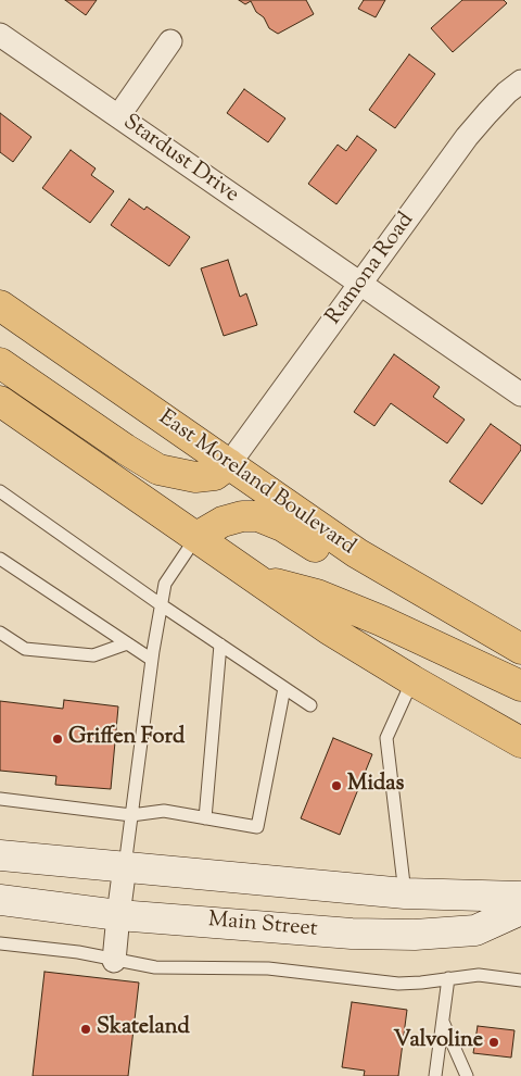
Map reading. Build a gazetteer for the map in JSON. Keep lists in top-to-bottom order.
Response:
{
  "streets": {
    "main road": ["East Moreland Boulevard", "Main Street"],
    "street": ["Stardust Drive", "Ramona Road"]
  },
  "crossings": [
    ["Stardust Drive", "Ramona Road"],
    ["Ramona Road", "East Moreland Boulevard"]
  ],
  "places": [
    "Griffen Ford",
    "Midas",
    "Skateland",
    "Valvoline"
  ]
}
